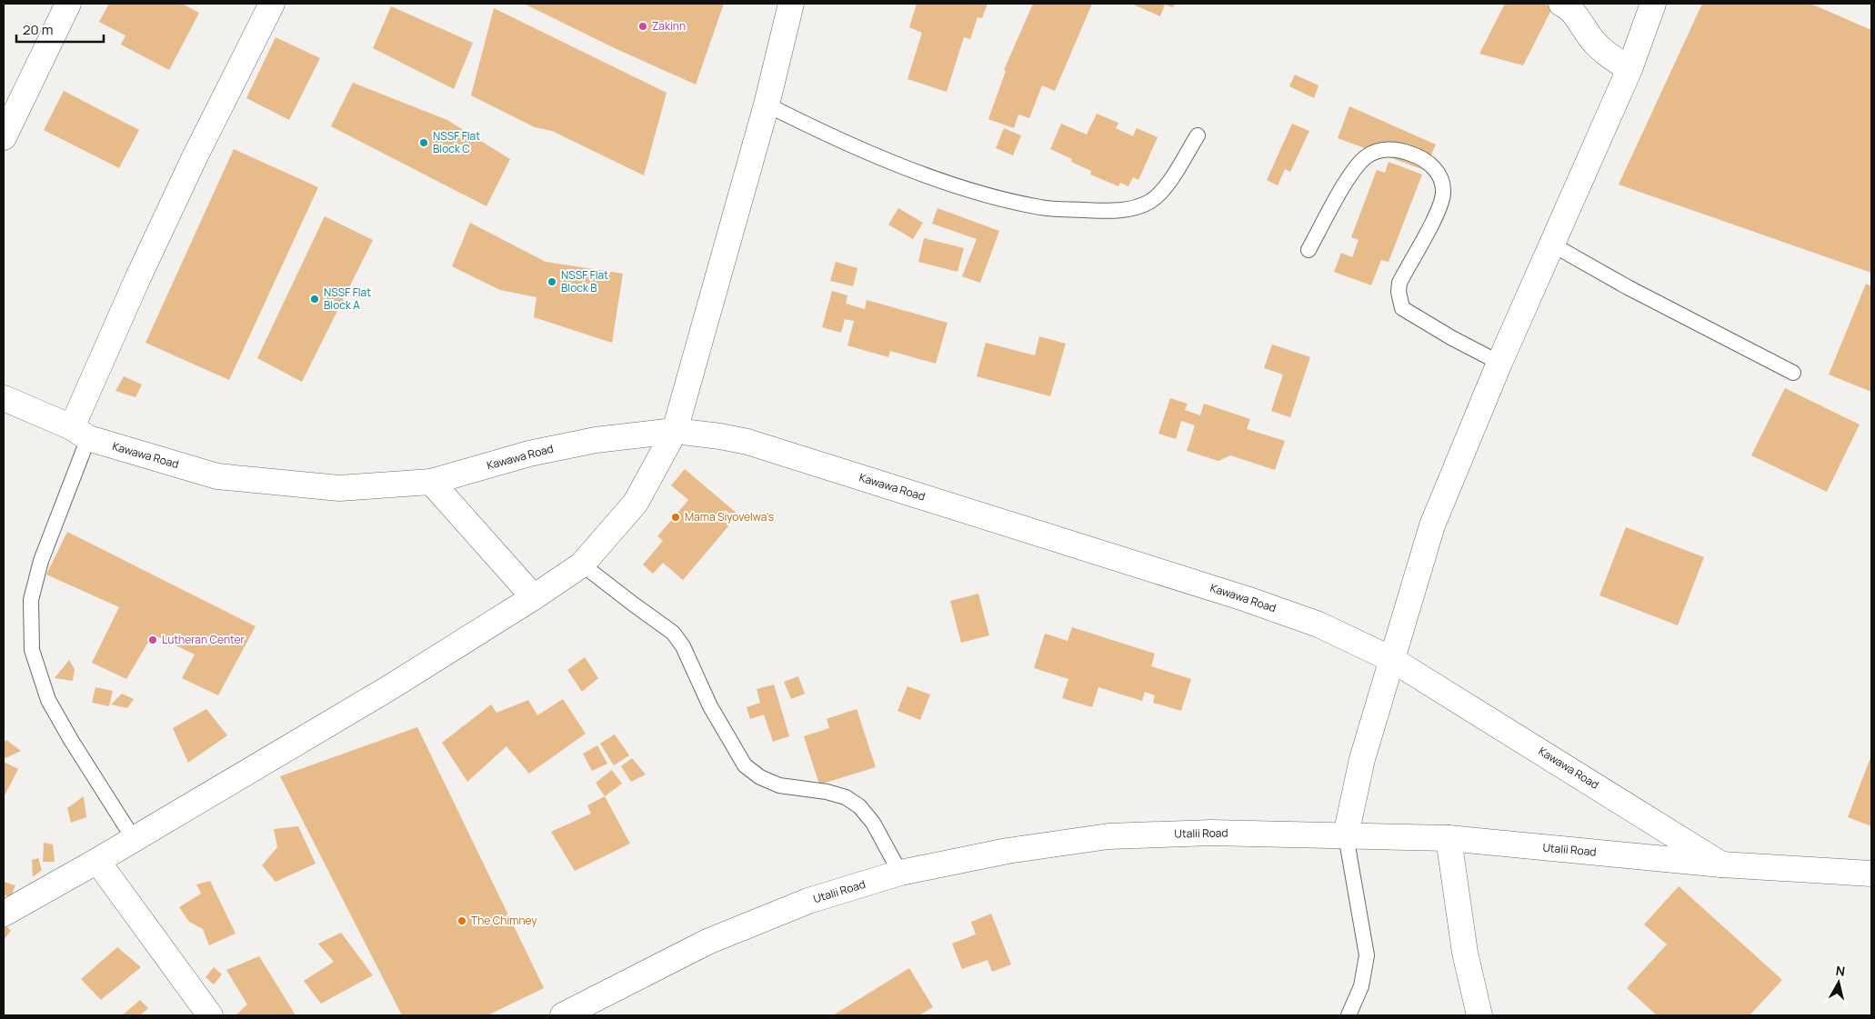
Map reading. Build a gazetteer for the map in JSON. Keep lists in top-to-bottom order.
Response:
{
  "streets": {
    "street": ["Kawawa Road", "Utalii Road"]
  },
  "crossings": [
    ["Kawawa Road", "Utalii Road"]
  ],
  "places": [
    "Zakinn",
    "NSSF Flat Block C",
    "NSSF Flat Block B",
    "NSSF Flat Block A",
    "Mama Siyovelwa's",
    "Lutheran Center",
    "The Chimney"
  ],
  "scale_bar": "20 m",
  "north": "top"
}
